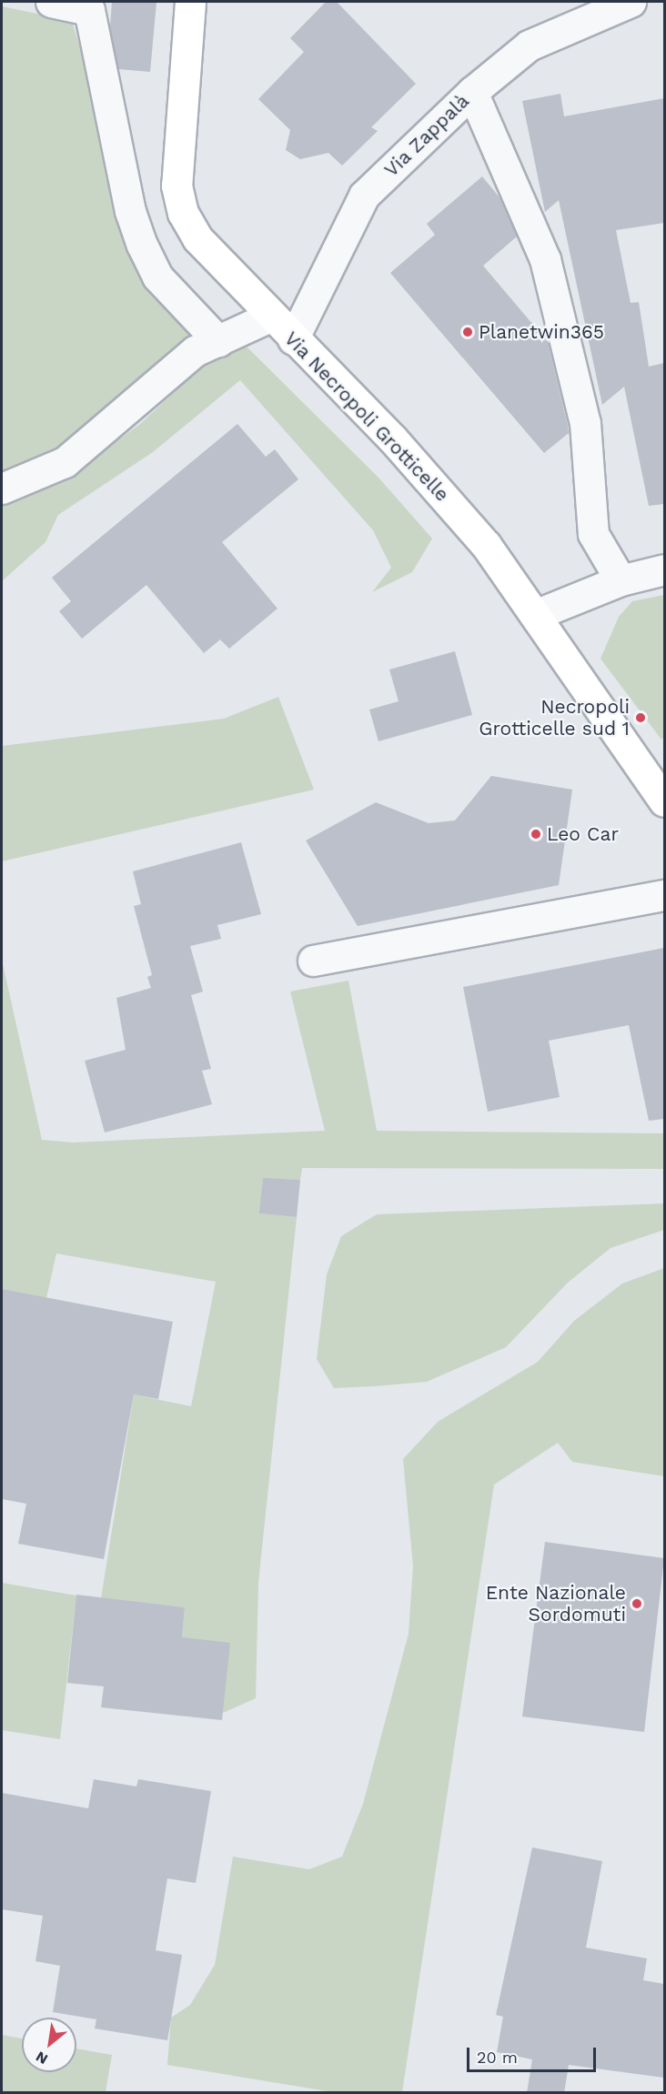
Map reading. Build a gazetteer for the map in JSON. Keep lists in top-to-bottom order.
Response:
{
  "streets": {
    "main road": ["Via Necropoli Grotticelle"],
    "street": ["Via Zappalà"]
  },
  "crossings": [
    ["Via Zappalà", "Via Necropoli Grotticelle"]
  ],
  "places": [
    "Planetwin365",
    "Necropoli Grotticelle sud 1",
    "Leo Car",
    "Ente Nazionale Sordomuti"
  ],
  "scale_bar": "20 m",
  "north": "bottom left"
}
